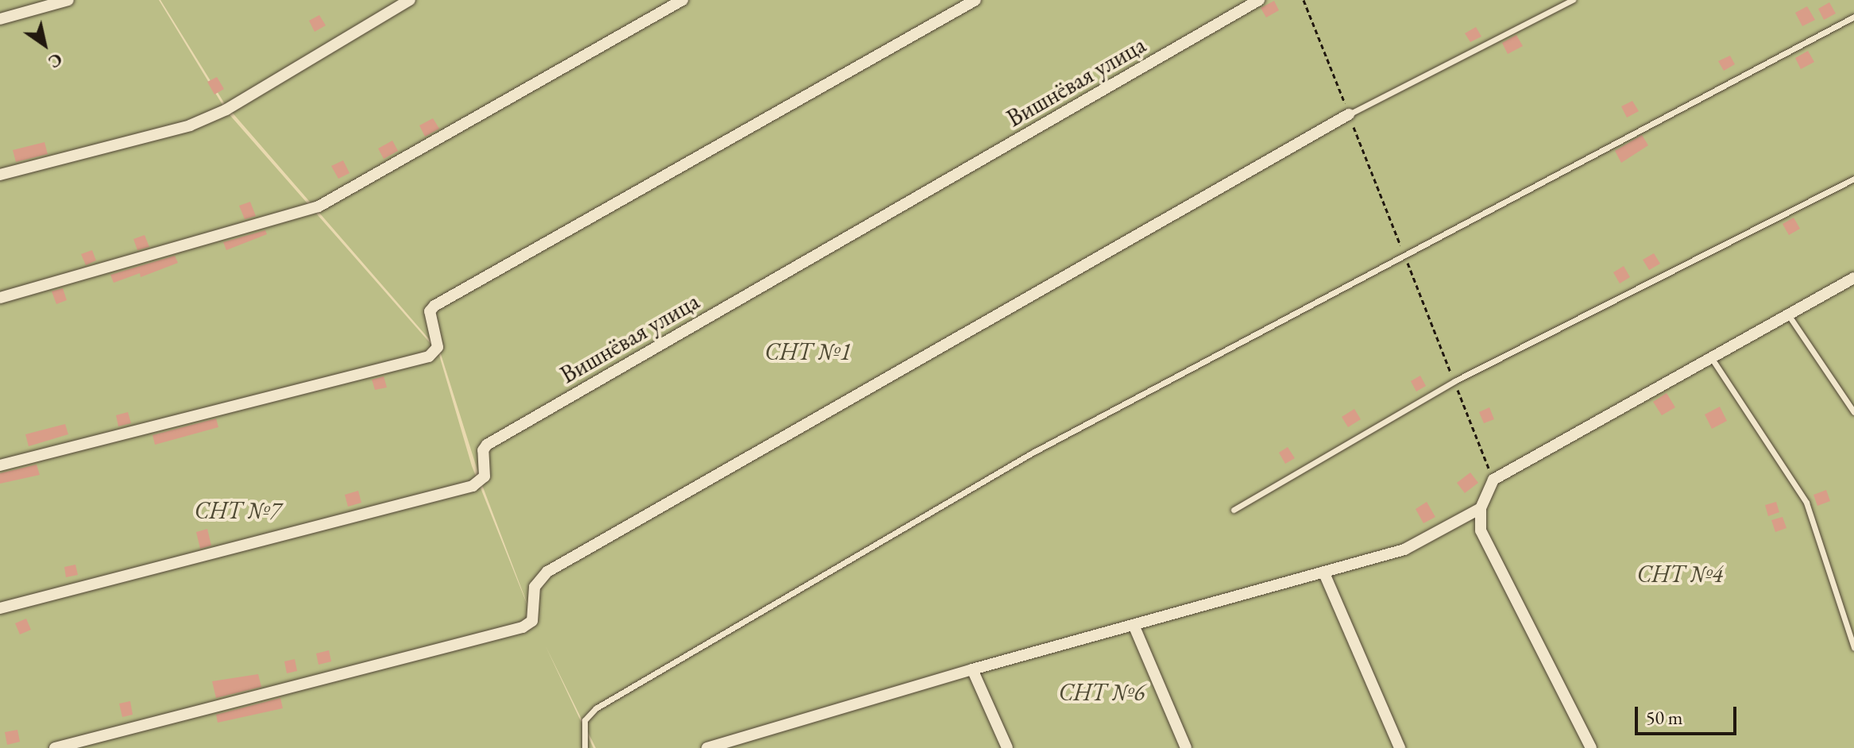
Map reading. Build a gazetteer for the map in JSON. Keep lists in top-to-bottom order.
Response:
{
  "streets": {
    "street": ["Вишнёвая улица"]
  },
  "parks": [
    "СНТ №1",
    "СНТ №7",
    "СНТ №4",
    "СНТ №6"
  ],
  "scale_bar": "50 m",
  "north": "bottom right"
}
